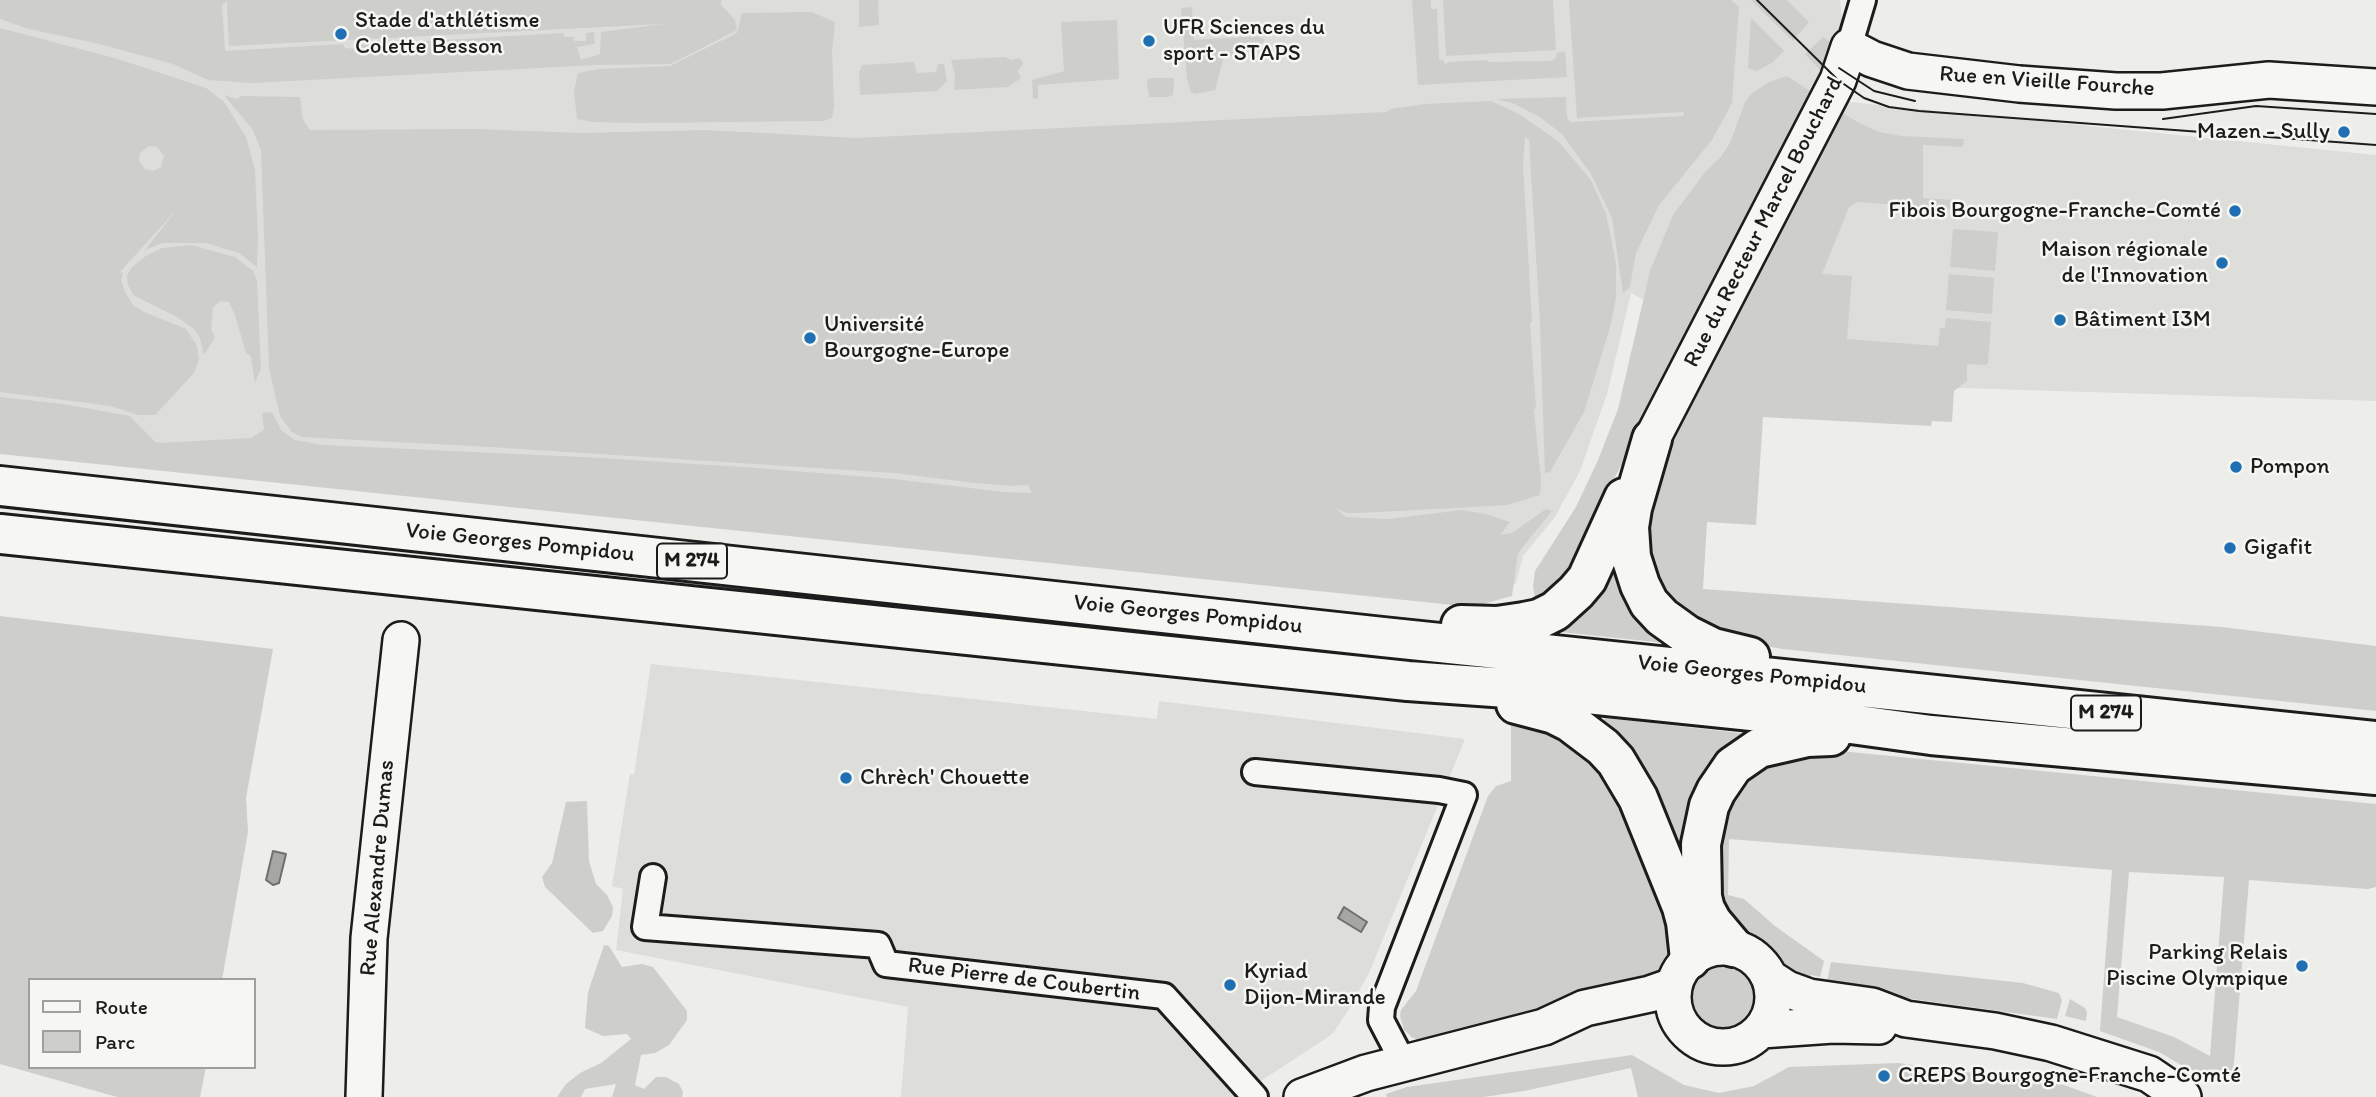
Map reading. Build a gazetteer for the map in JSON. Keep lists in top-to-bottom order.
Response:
{
  "streets": {
    "highway": ["Voie Georges Pompidou", "M 274"],
    "main road": ["Rue en Vieille Fourche", "Rue du Recteur Marcel Bouchard", "Rue Alexandre Dumas"],
    "street": ["Rue Pierre de Coubertin"]
  },
  "crossings": [
    ["Rue en Vieille Fourche", "Rue du Recteur Marcel Bouchard"]
  ],
  "places": [
    "Stade d'athlétisme Colette Besson",
    "UFR Sciences du sport - STAPS",
    "Mazen - Sully",
    "Fibois Bourgogne-Franche-Comté",
    "Maison régionale de l'Innovation",
    "Bâtiment I3M",
    "Université Bourgogne-Europe",
    "Pompon",
    "Gigafit",
    "Chrèch' Chouette",
    "Parking Relais Piscine Olympique",
    "Kyriad Dijon-Mirande",
    "CREPS Bourgogne-Franche-Comté"
  ],
  "legend": ["Route", "Parc"]
}
